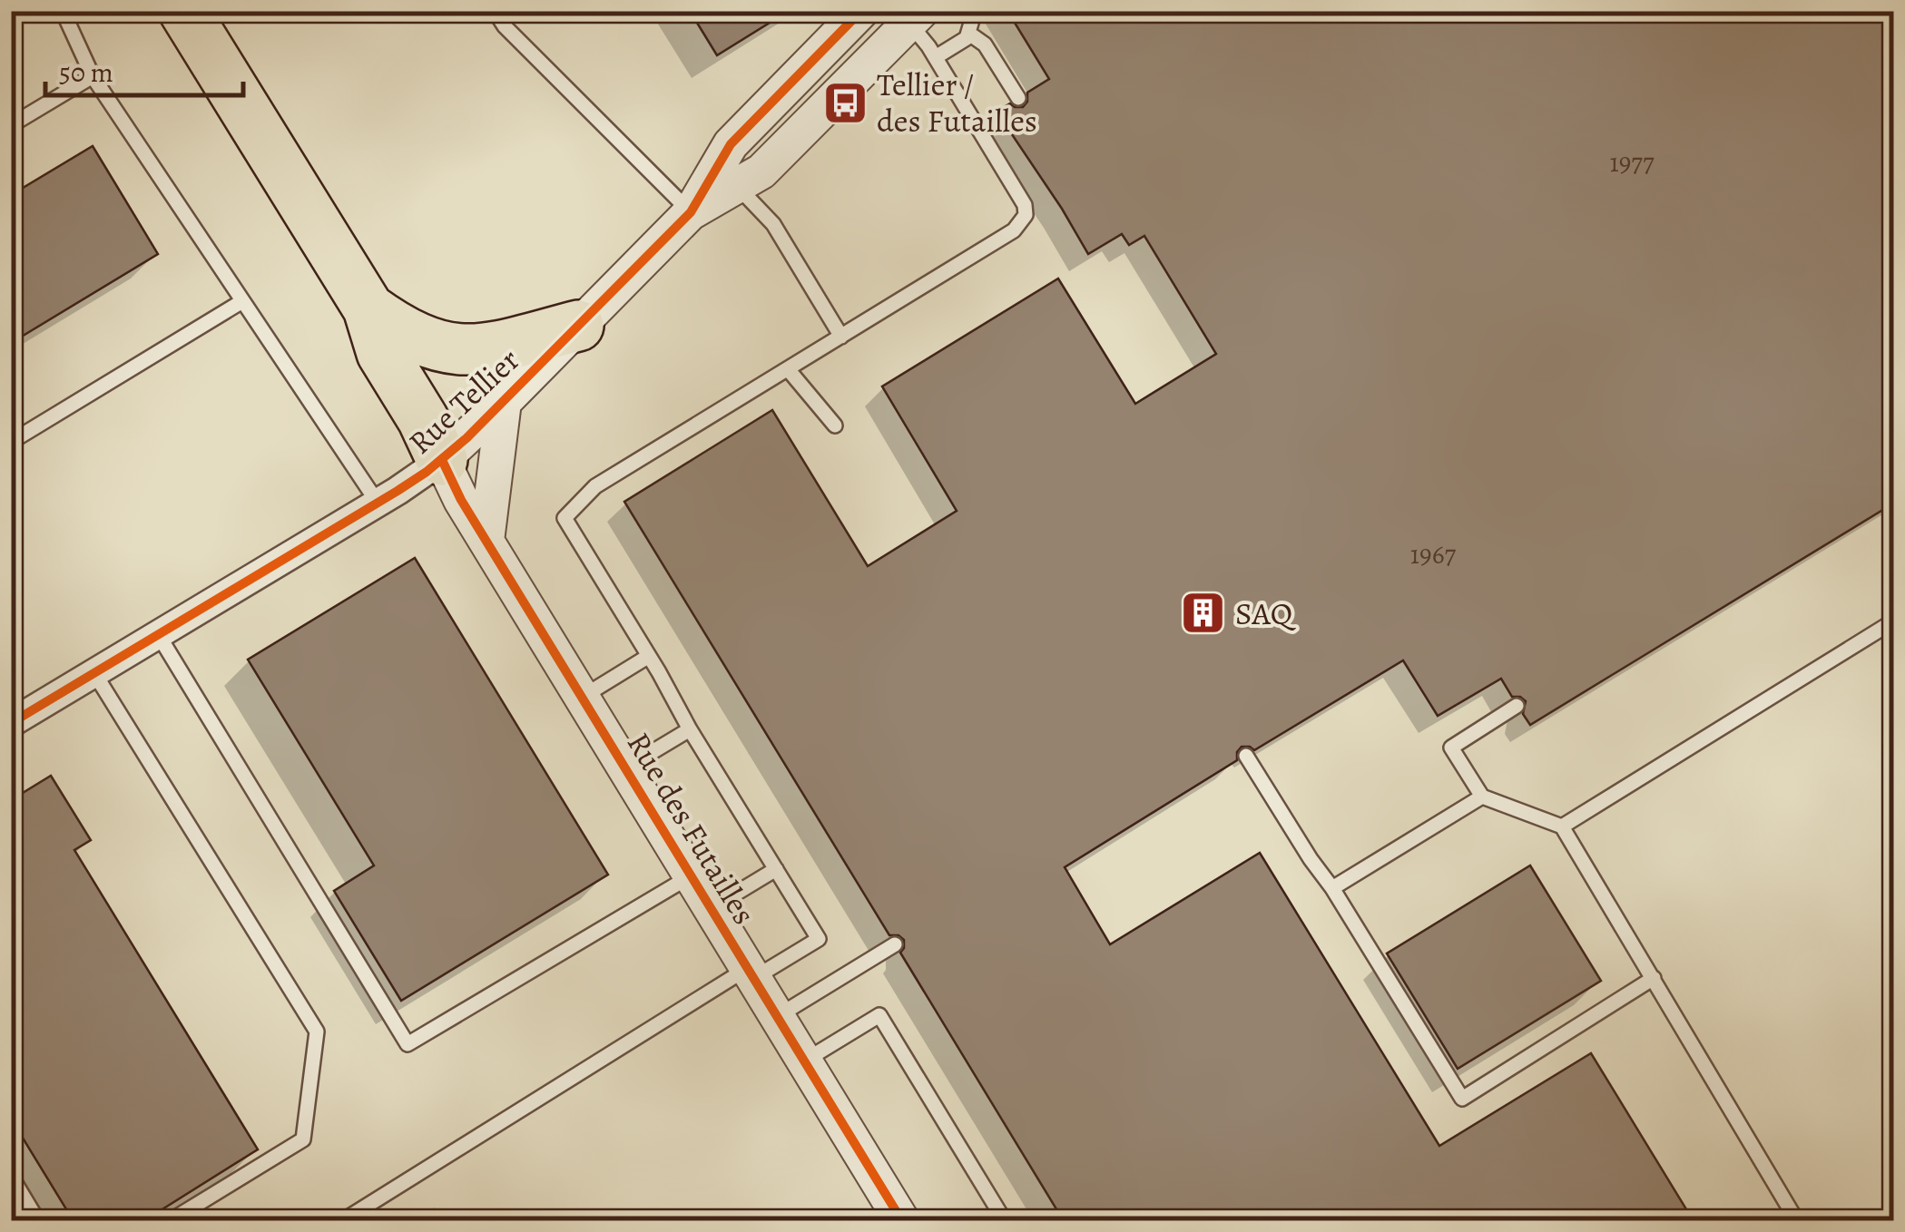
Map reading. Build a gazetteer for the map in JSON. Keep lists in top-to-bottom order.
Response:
{
  "streets": {
    "street": ["Rue Tellier", "Rue des Futailles"]
  },
  "crossings": [
    ["Rue Tellier", "Rue des Futailles"]
  ],
  "places": {
    "bus stop": ["Tellier / des Futailles"],
    "building": ["SAQ"]
  },
  "house_numbers": ["1977", "1967"],
  "scale_bar": "50 m"
}
